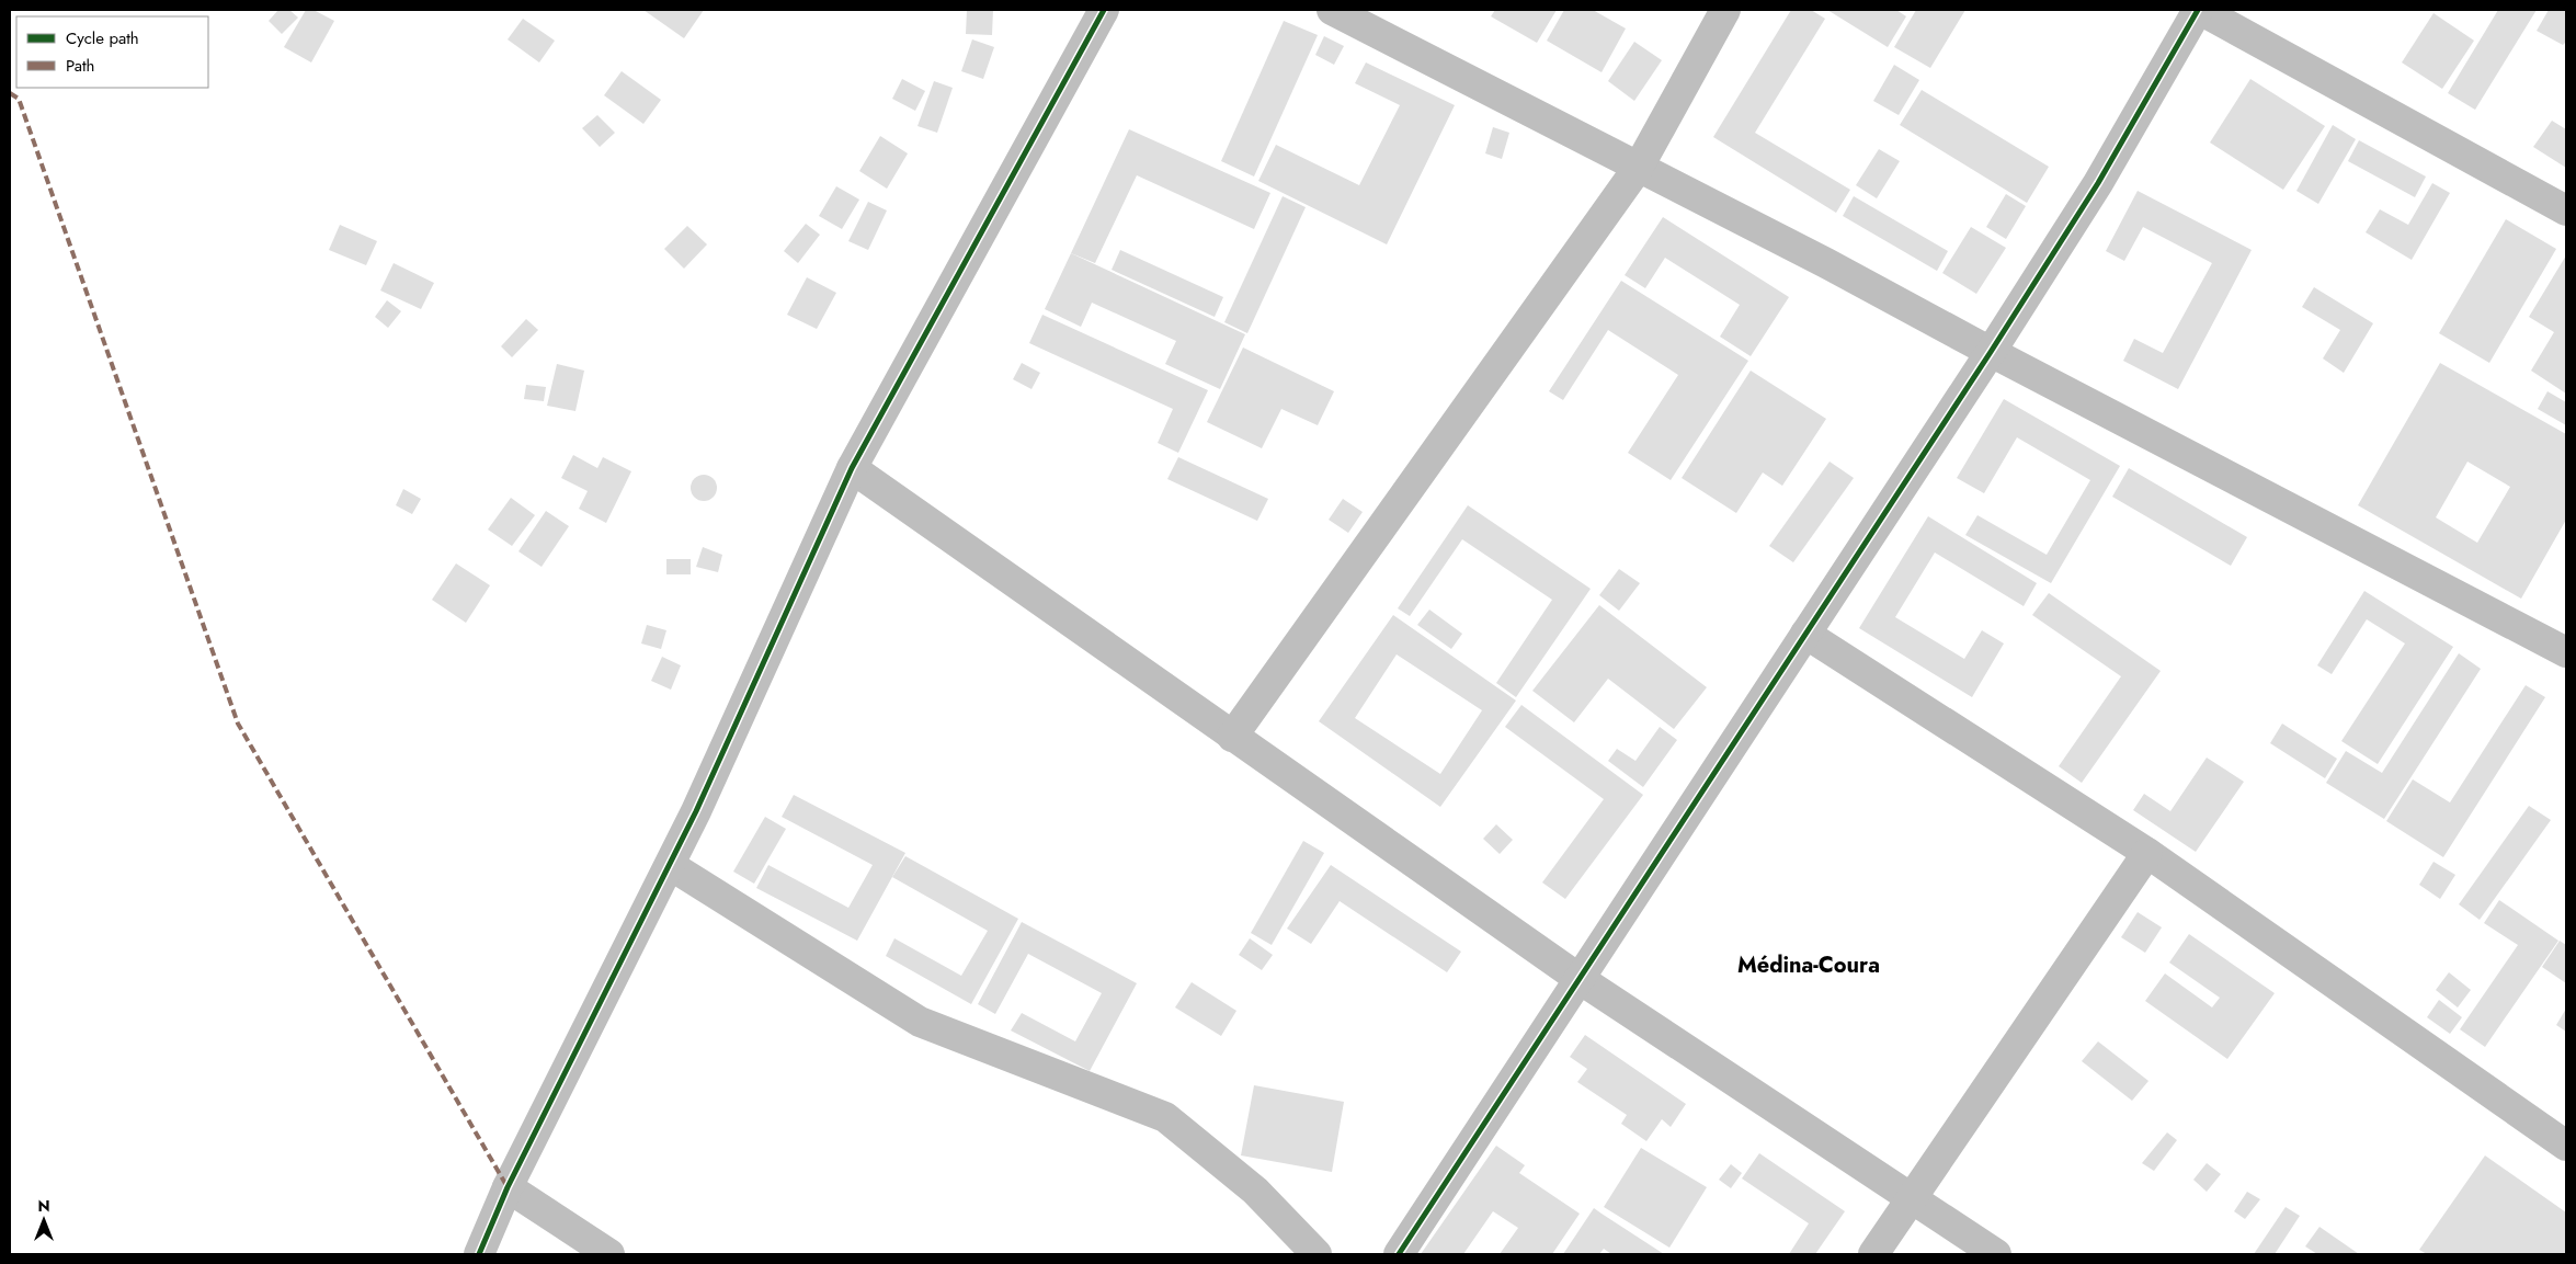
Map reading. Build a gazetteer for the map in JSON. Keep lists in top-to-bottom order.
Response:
{
  "districts": ["Médina-Coura"],
  "legend": ["Cycle path", "Path"],
  "north": "top"
}
